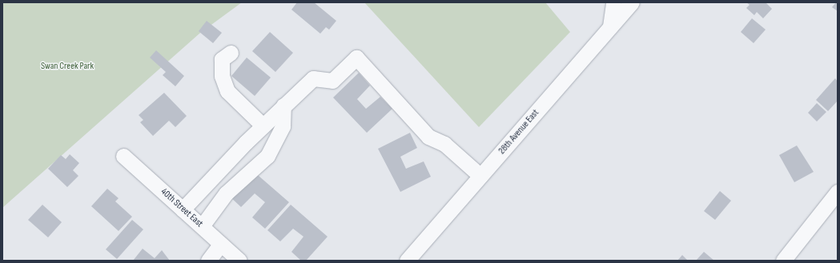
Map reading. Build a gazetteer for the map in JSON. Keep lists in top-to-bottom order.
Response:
{
  "streets": {
    "street": ["28th Avenue East", "40th Street East"]
  },
  "parks": ["Swan Creek Park"]
}
